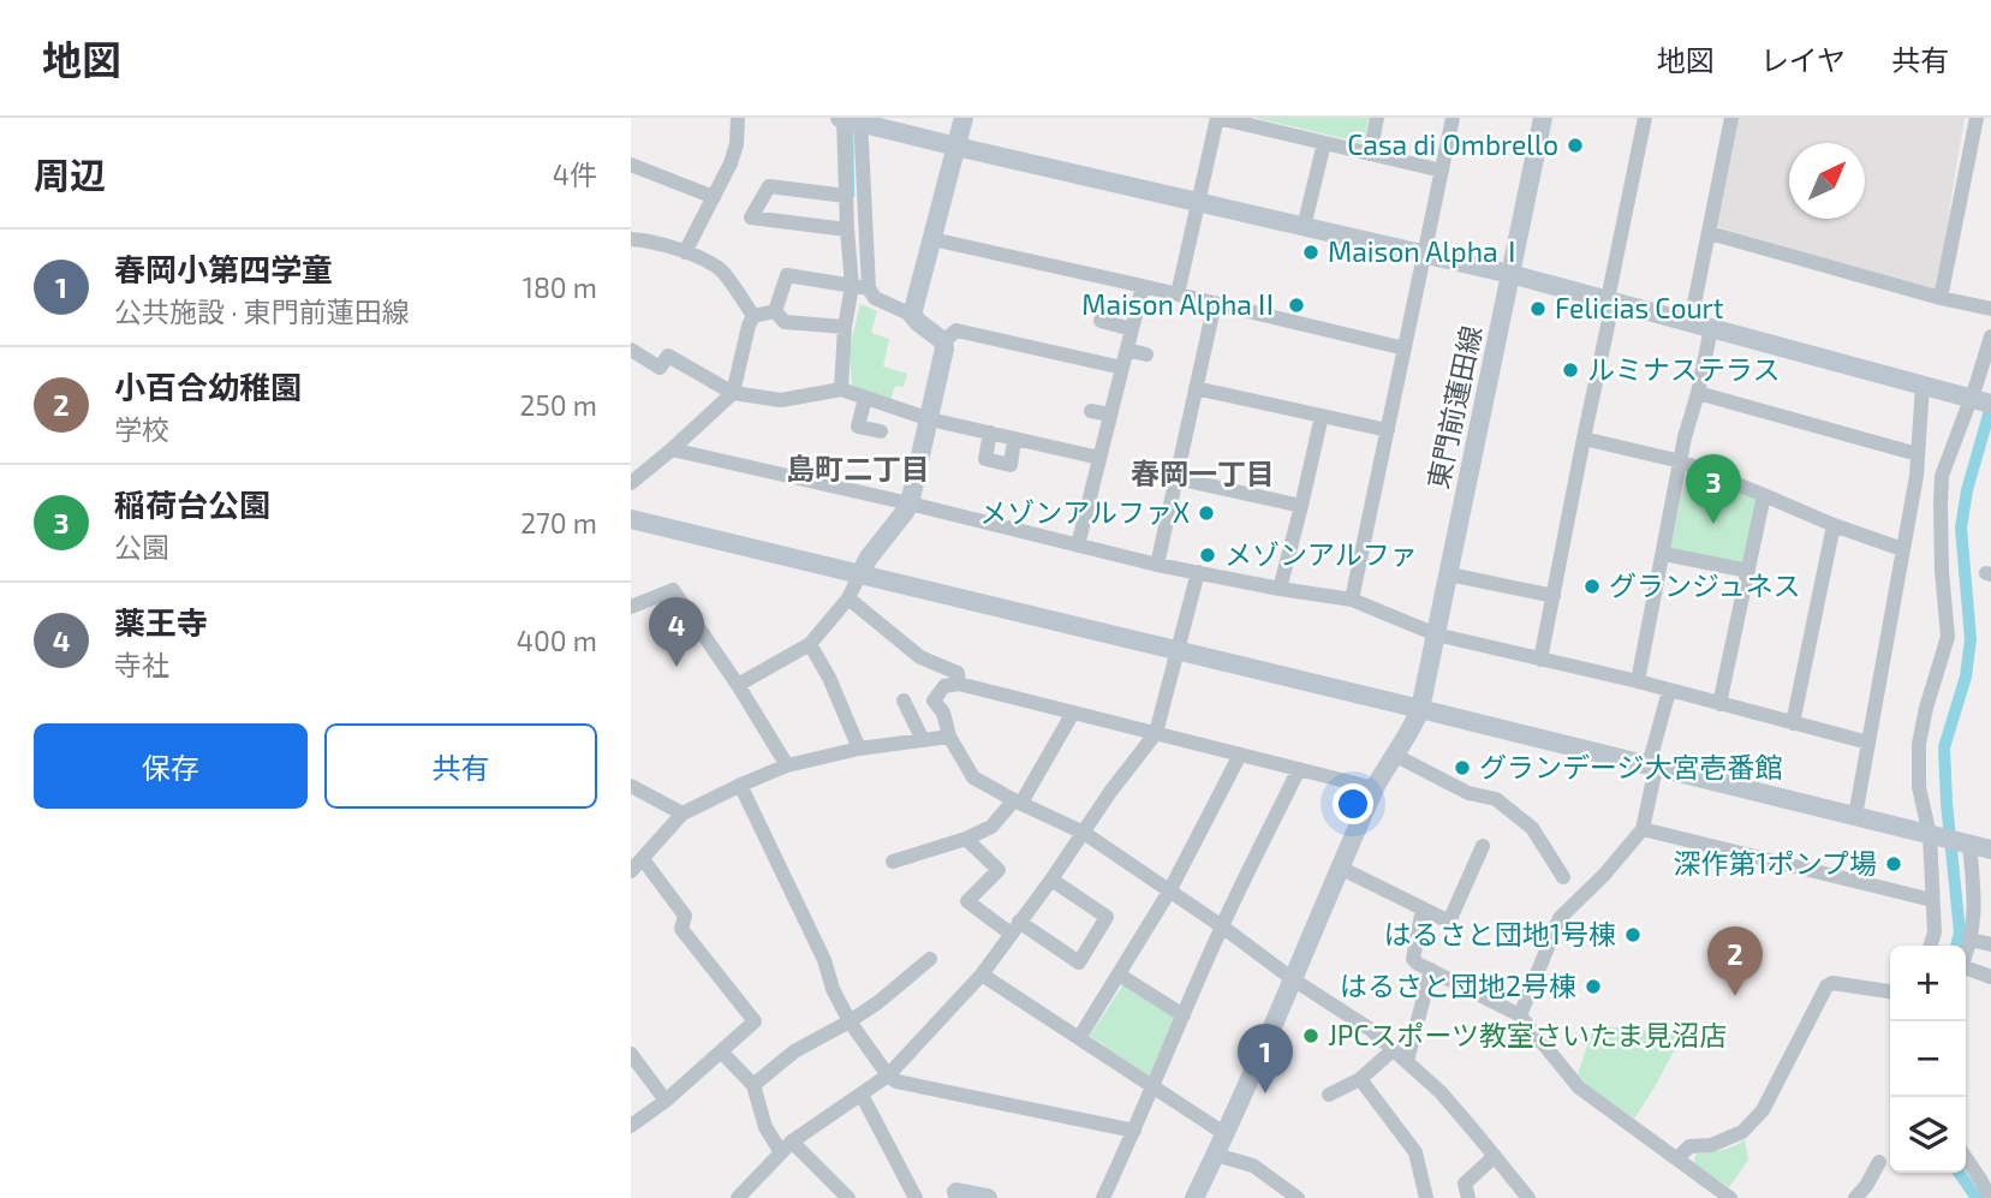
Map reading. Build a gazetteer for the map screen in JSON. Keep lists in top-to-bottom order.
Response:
{
  "streets": {
    "street": ["東門前蓮田線"]
  },
  "districts": ["島町二丁目", "春岡一丁目"],
  "places": [
    "Casa di Ombrello",
    "Maison AlphaⅠ",
    "Maison AlphaⅡ",
    "Felicias Court",
    "ルミナステラス",
    "メゾンアルファX",
    "メゾンアルファ",
    "グランジュネス",
    "グランデージ大宮壱番館",
    "深作第1ポンプ場",
    "はるさと団地1号棟",
    "はるさと団地2号棟",
    "JPCスポーツ教室さいたま見沼店"
  ],
  "north": "top right",
  "page": {
    "header": "地図",
    "nav": ["地図", "レイヤ", "共有"],
    "heading": ["周辺", "4件"],
    "list": [
      {
        "mark": "1",
        "name": "春岡小第四学童",
        "note": "公共施設 · 東門前蓮田線",
        "value": "180 m"
      },
      {
        "mark": "2",
        "name": "小百合幼稚園",
        "note": "学校",
        "value": "250 m"
      },
      {
        "mark": "3",
        "name": "稲荷台公園",
        "note": "公園",
        "value": "270 m"
      },
      {
        "mark": "4",
        "name": "薬王寺",
        "note": "寺社",
        "value": "400 m"
      }
    ],
    "pins": [
      "3",
      "4",
      "2",
      "1"
    ],
    "buttons": ["保存", "共有"],
    "map_buttons": ["+", "−"]
  }
}
